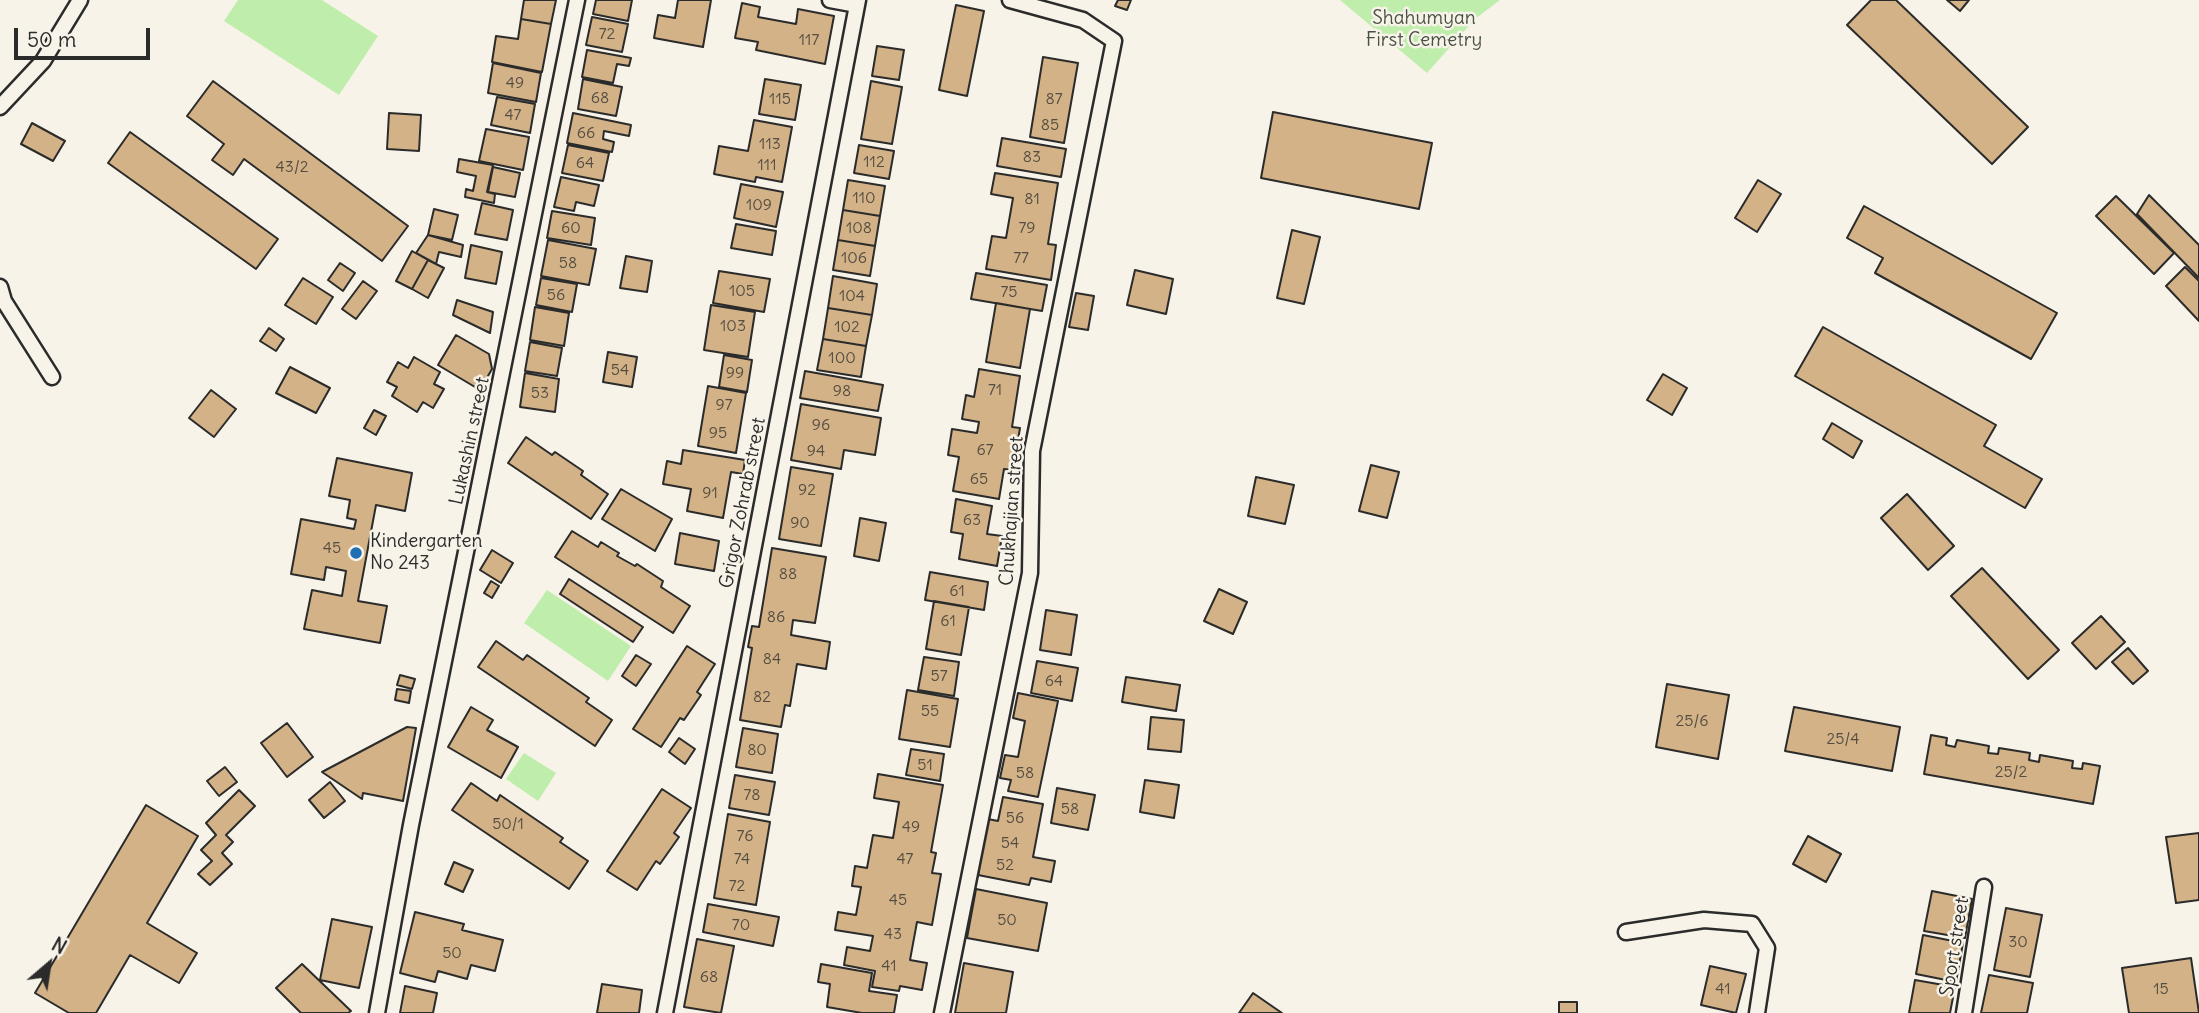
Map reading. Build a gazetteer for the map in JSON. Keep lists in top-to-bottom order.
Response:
{
  "streets": {
    "street": [
      "Lukashin street",
      "Grigor Zohrab street",
      "Chukhajian street",
      "Sport street"
    ]
  },
  "parks": ["Shahumyan First Cemetry"],
  "places": ["Kindergarten No 243"],
  "house_numbers": [
    "72",
    "117",
    "49",
    "68",
    "115",
    "87",
    "47",
    "85",
    "66",
    "113",
    "83",
    "112",
    "64",
    "111",
    "43/2",
    "110",
    "81",
    "109",
    "60",
    "108",
    "79",
    "106",
    "77",
    "58",
    "105",
    "75",
    "56",
    "104",
    "103",
    "102",
    "100",
    "54",
    "99",
    "71",
    "98",
    "53",
    "97",
    "96",
    "95",
    "67",
    "94",
    "65",
    "92",
    "91",
    "63",
    "90",
    "45",
    "88",
    "61",
    "86",
    "61",
    "84",
    "57",
    "64",
    "82",
    "55",
    "25/6",
    "25/4",
    "80",
    "51",
    "25/2",
    "58",
    "78",
    "58",
    "56",
    "50/1",
    "49",
    "76",
    "54",
    "74",
    "47",
    "52",
    "72",
    "45",
    "50",
    "70",
    "43",
    "30",
    "50",
    "41",
    "68",
    "41",
    "15"
  ],
  "scale_bar": "50 m",
  "north": "top right"
}
